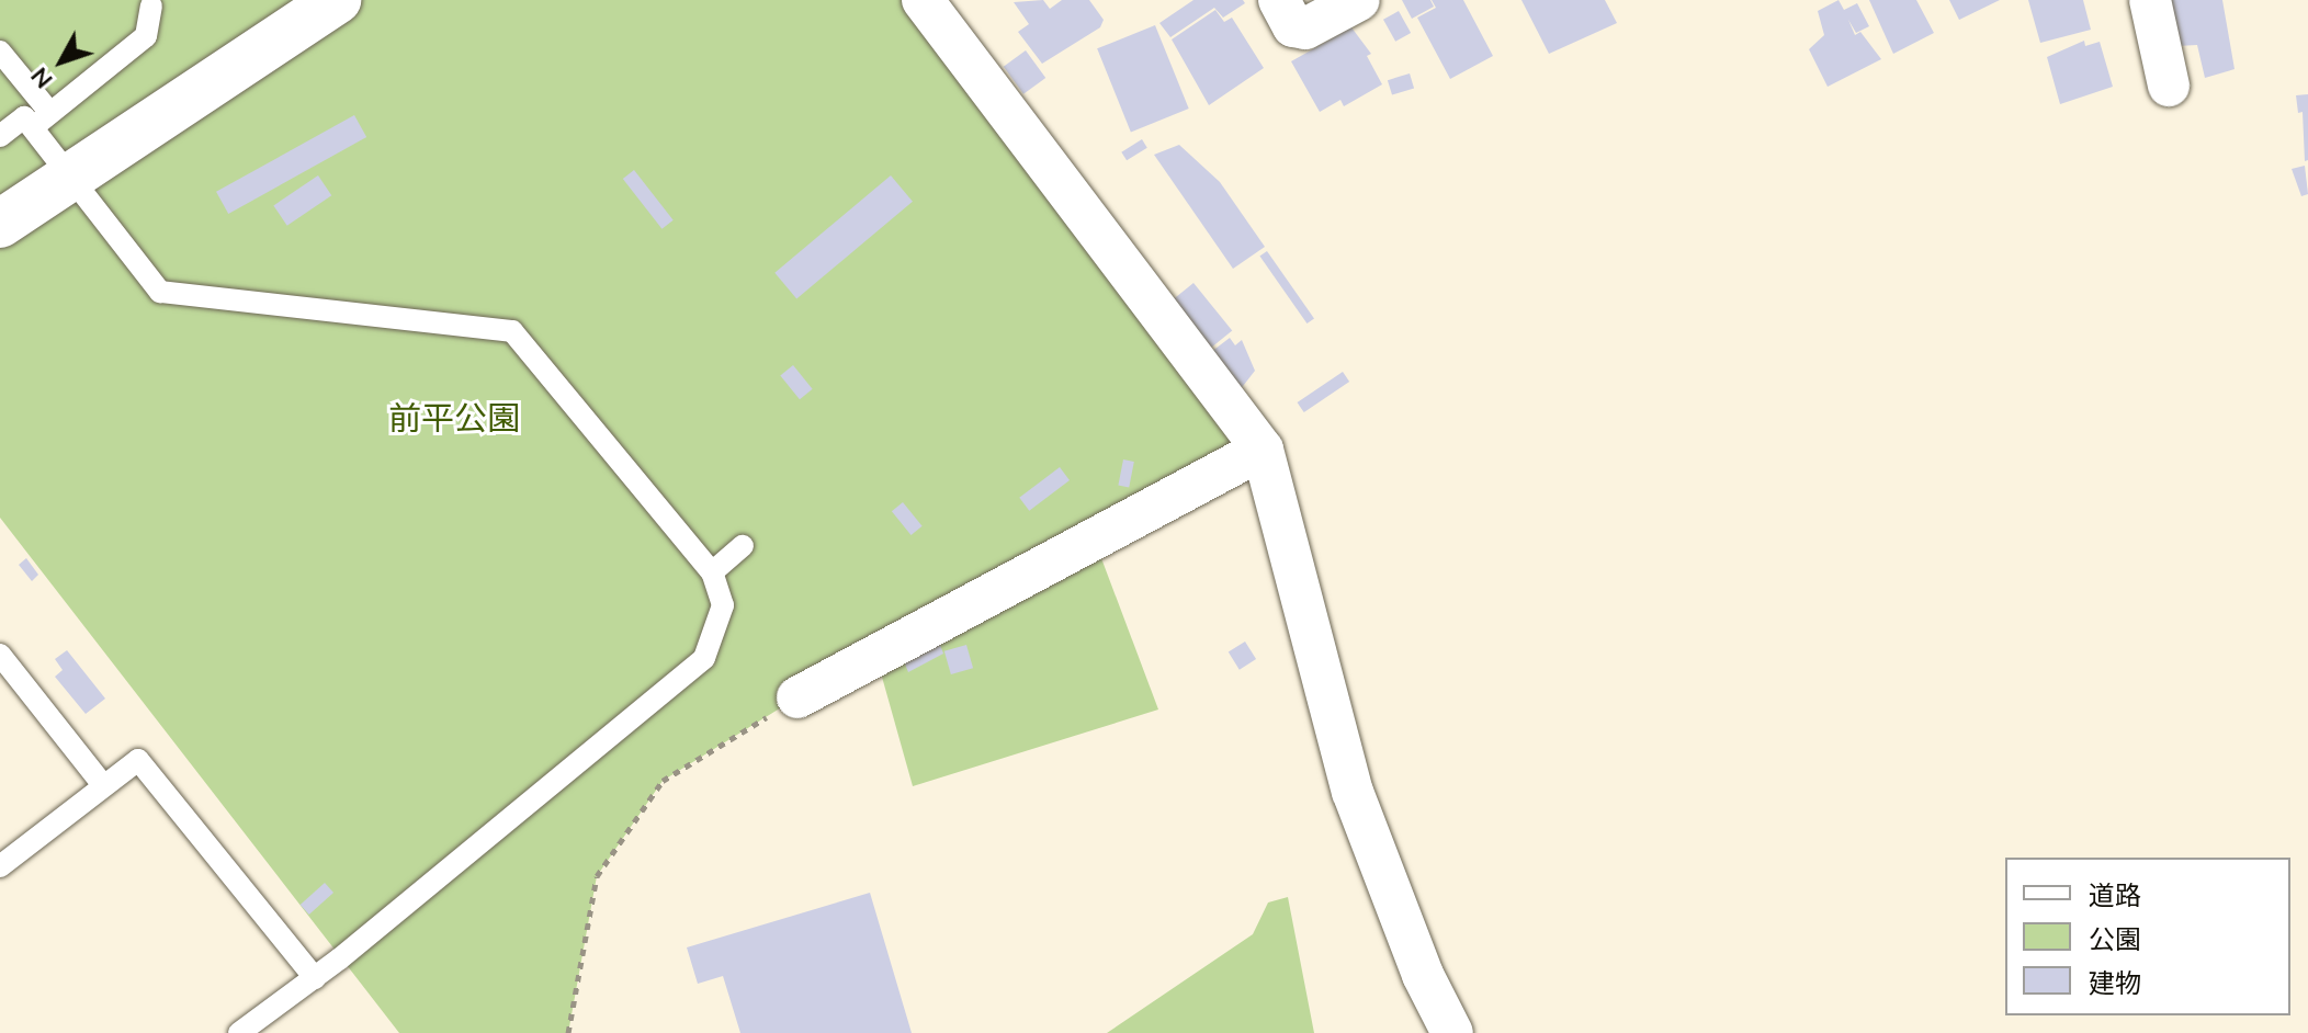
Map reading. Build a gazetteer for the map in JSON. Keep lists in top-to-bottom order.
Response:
{
  "parks": ["前平公園"],
  "legend": ["道路", "公園", "建物"],
  "north": "bottom left"
}
